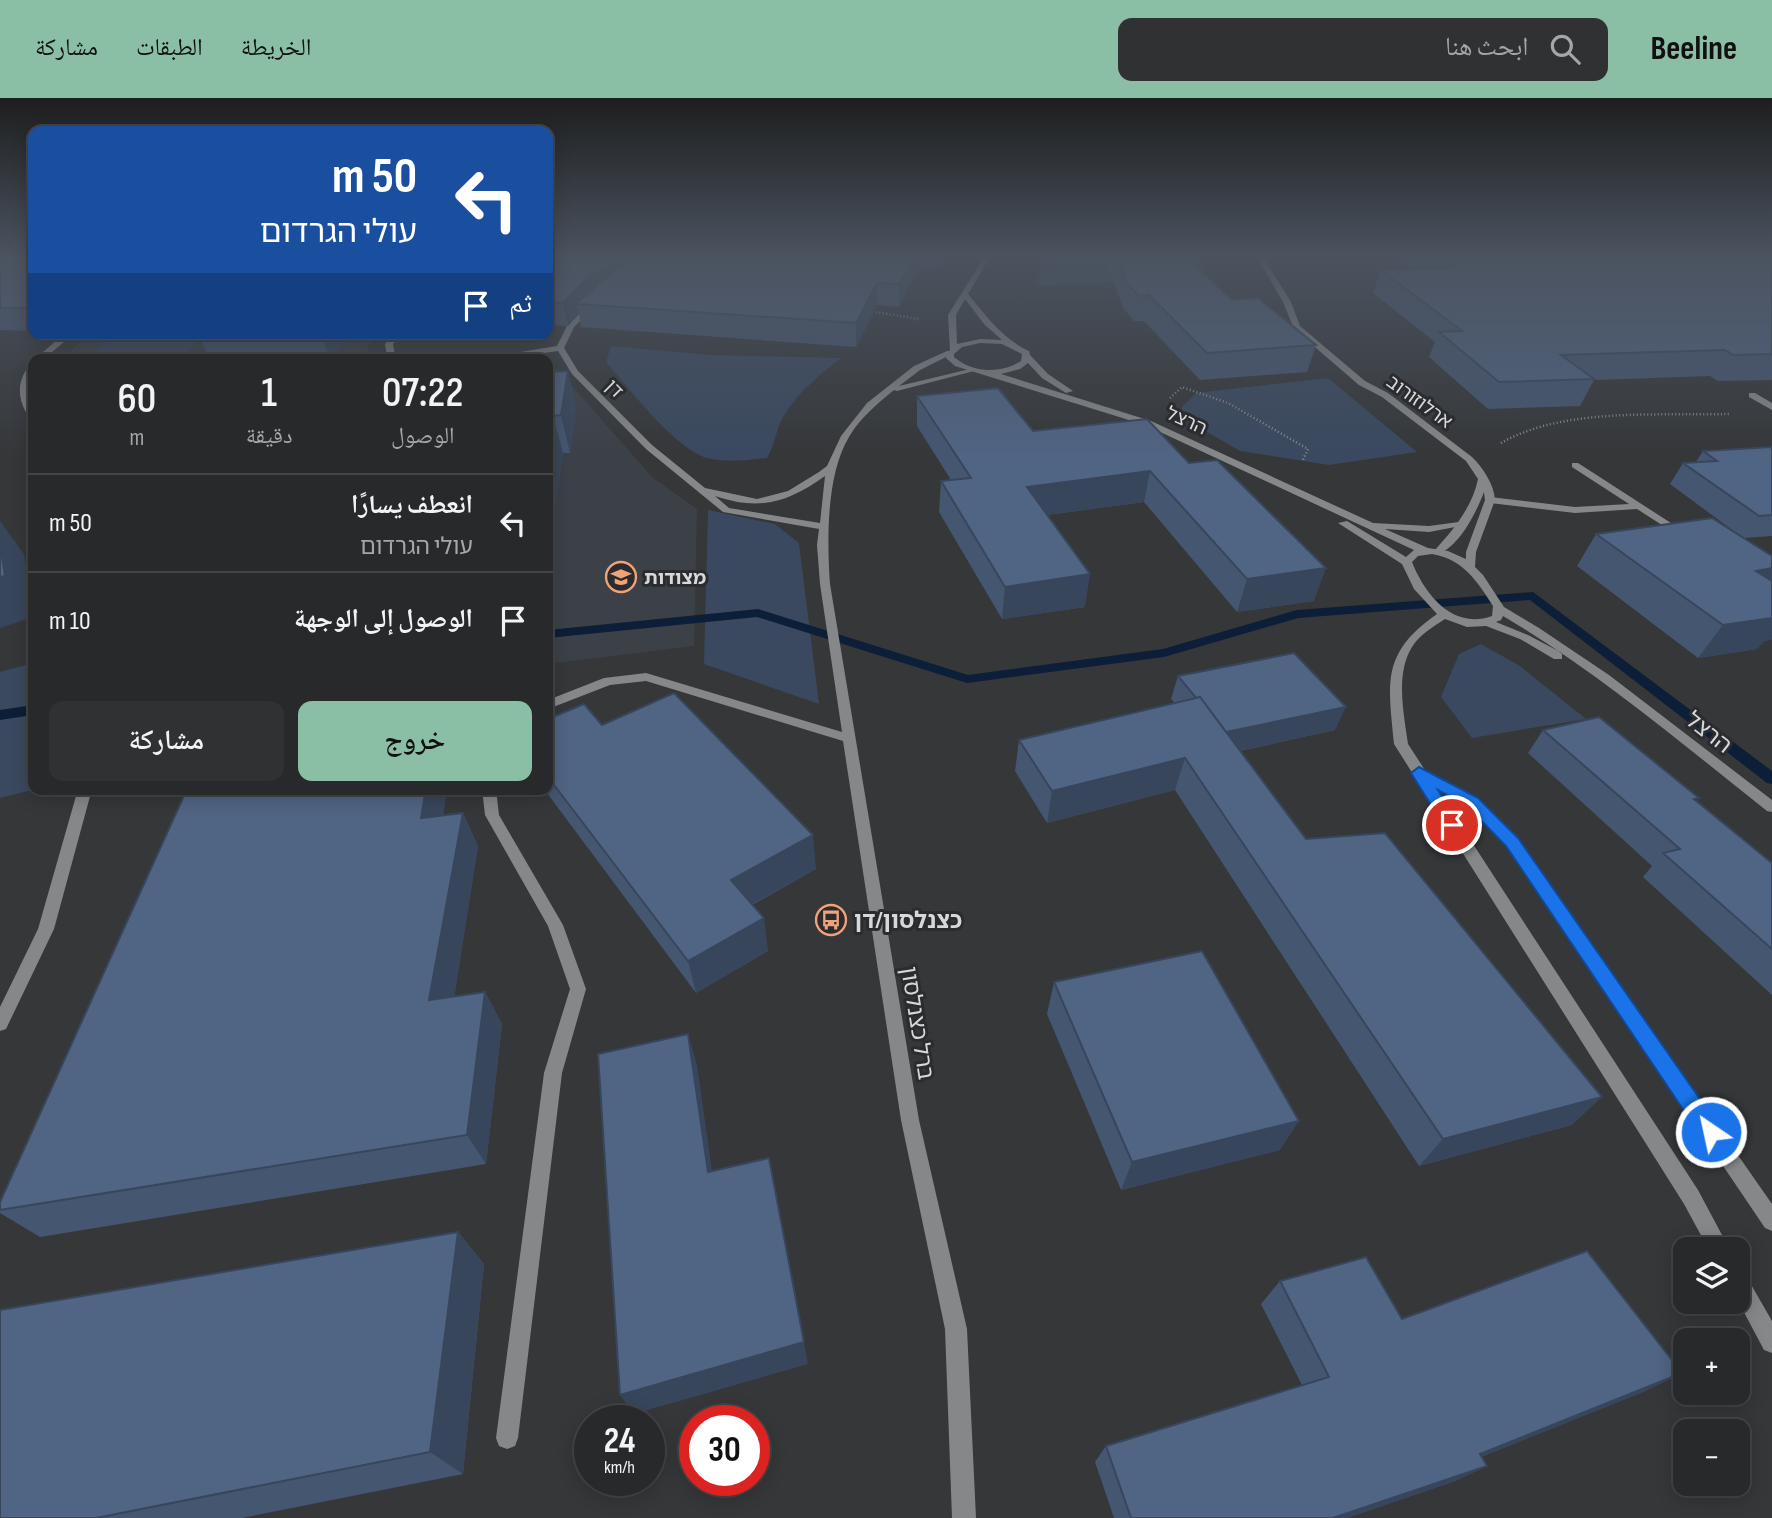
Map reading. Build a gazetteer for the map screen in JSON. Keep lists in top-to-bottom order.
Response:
{
  "streets": {
    "street": [
      "דן",
      "ארלוזורוב",
      "הרצל",
      "ברל כצנלסון"
    ]
  },
  "crossings": [
    ["דן", "ברל כצנלסון"],
    ["הרצל", "ברל כצנלסון"]
  ],
  "places": {
    "school or university": ["מצודות"],
    "bus stop": ["כצנלסון/דן"]
  },
  "page": {
    "header": "Beeline",
    "search": "ابحث هنا",
    "nav": ["الخريطة", "الطبقات", "مشاركة"],
    "turn": ["50 m", "עולי הגרדום"],
    "then": "ثم",
    "eta": [
      "07:22",
      "الوصول",
      "1",
      "دقيقة",
      "60",
      "m"
    ],
    "list": [
      {
        "name": "انعطف يسارًا",
        "note": "עולי הגרדום",
        "value": "50 m"
      },
      {
        "name": "الوصول إلى الوجهة",
        "value": "10 m"
      }
    ],
    "buttons": ["خروج", "مشاركة"],
    "map_buttons": ["+", "−"],
    "speed": "24 km/h",
    "limit": "30"
  }
}
